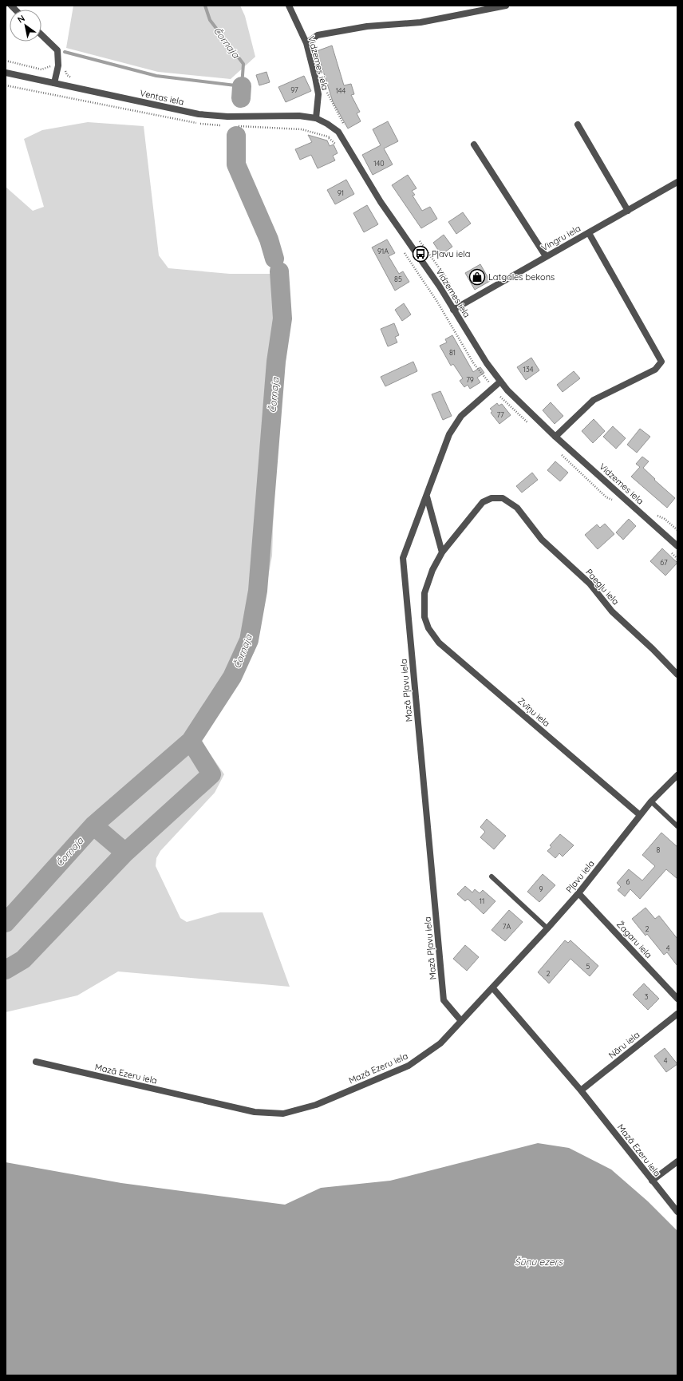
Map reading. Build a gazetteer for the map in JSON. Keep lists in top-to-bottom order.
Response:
{
  "streets": {
    "street": [
      "Vidzemes iela",
      "Ventas iela",
      "Vingru iela",
      "Paegļu iela",
      "Mazā Pļavu iela",
      "Zvīņu iela",
      "Pļavu iela",
      "Žagaru iela",
      "Nāru iela",
      "Mazā Ezeru iela"
    ]
  },
  "crossings": [
    ["Vidzemes iela", "Ventas iela"],
    ["Vidzemes iela", "Vingru iela"],
    ["Vidzemes iela", "Mazā Pļavu iela"],
    ["Paegļu iela", "Zvīņu iela"],
    ["Mazā Pļavu iela", "Mazā Ezeru iela"],
    ["Zvīņu iela", "Pļavu iela"],
    ["Pļavu iela", "Žagaru iela"],
    ["Pļavu iela", "Mazā Ezeru iela"],
    ["Nāru iela", "Mazā Ezeru iela"]
  ],
  "water": ["Čornaja", "Šūņu ezers"],
  "places": {
    "bus stop": ["Pļavu iela"],
    "shop": ["Latgales bekons"]
  },
  "house_numbers": [
    "97",
    "144",
    "140",
    "91",
    "91A",
    "85",
    "81",
    "134",
    "79",
    "77",
    "67",
    "8",
    "6",
    "9",
    "11",
    "7A",
    "2",
    "4",
    "5",
    "2",
    "3",
    "4"
  ],
  "north": "top left"
}
